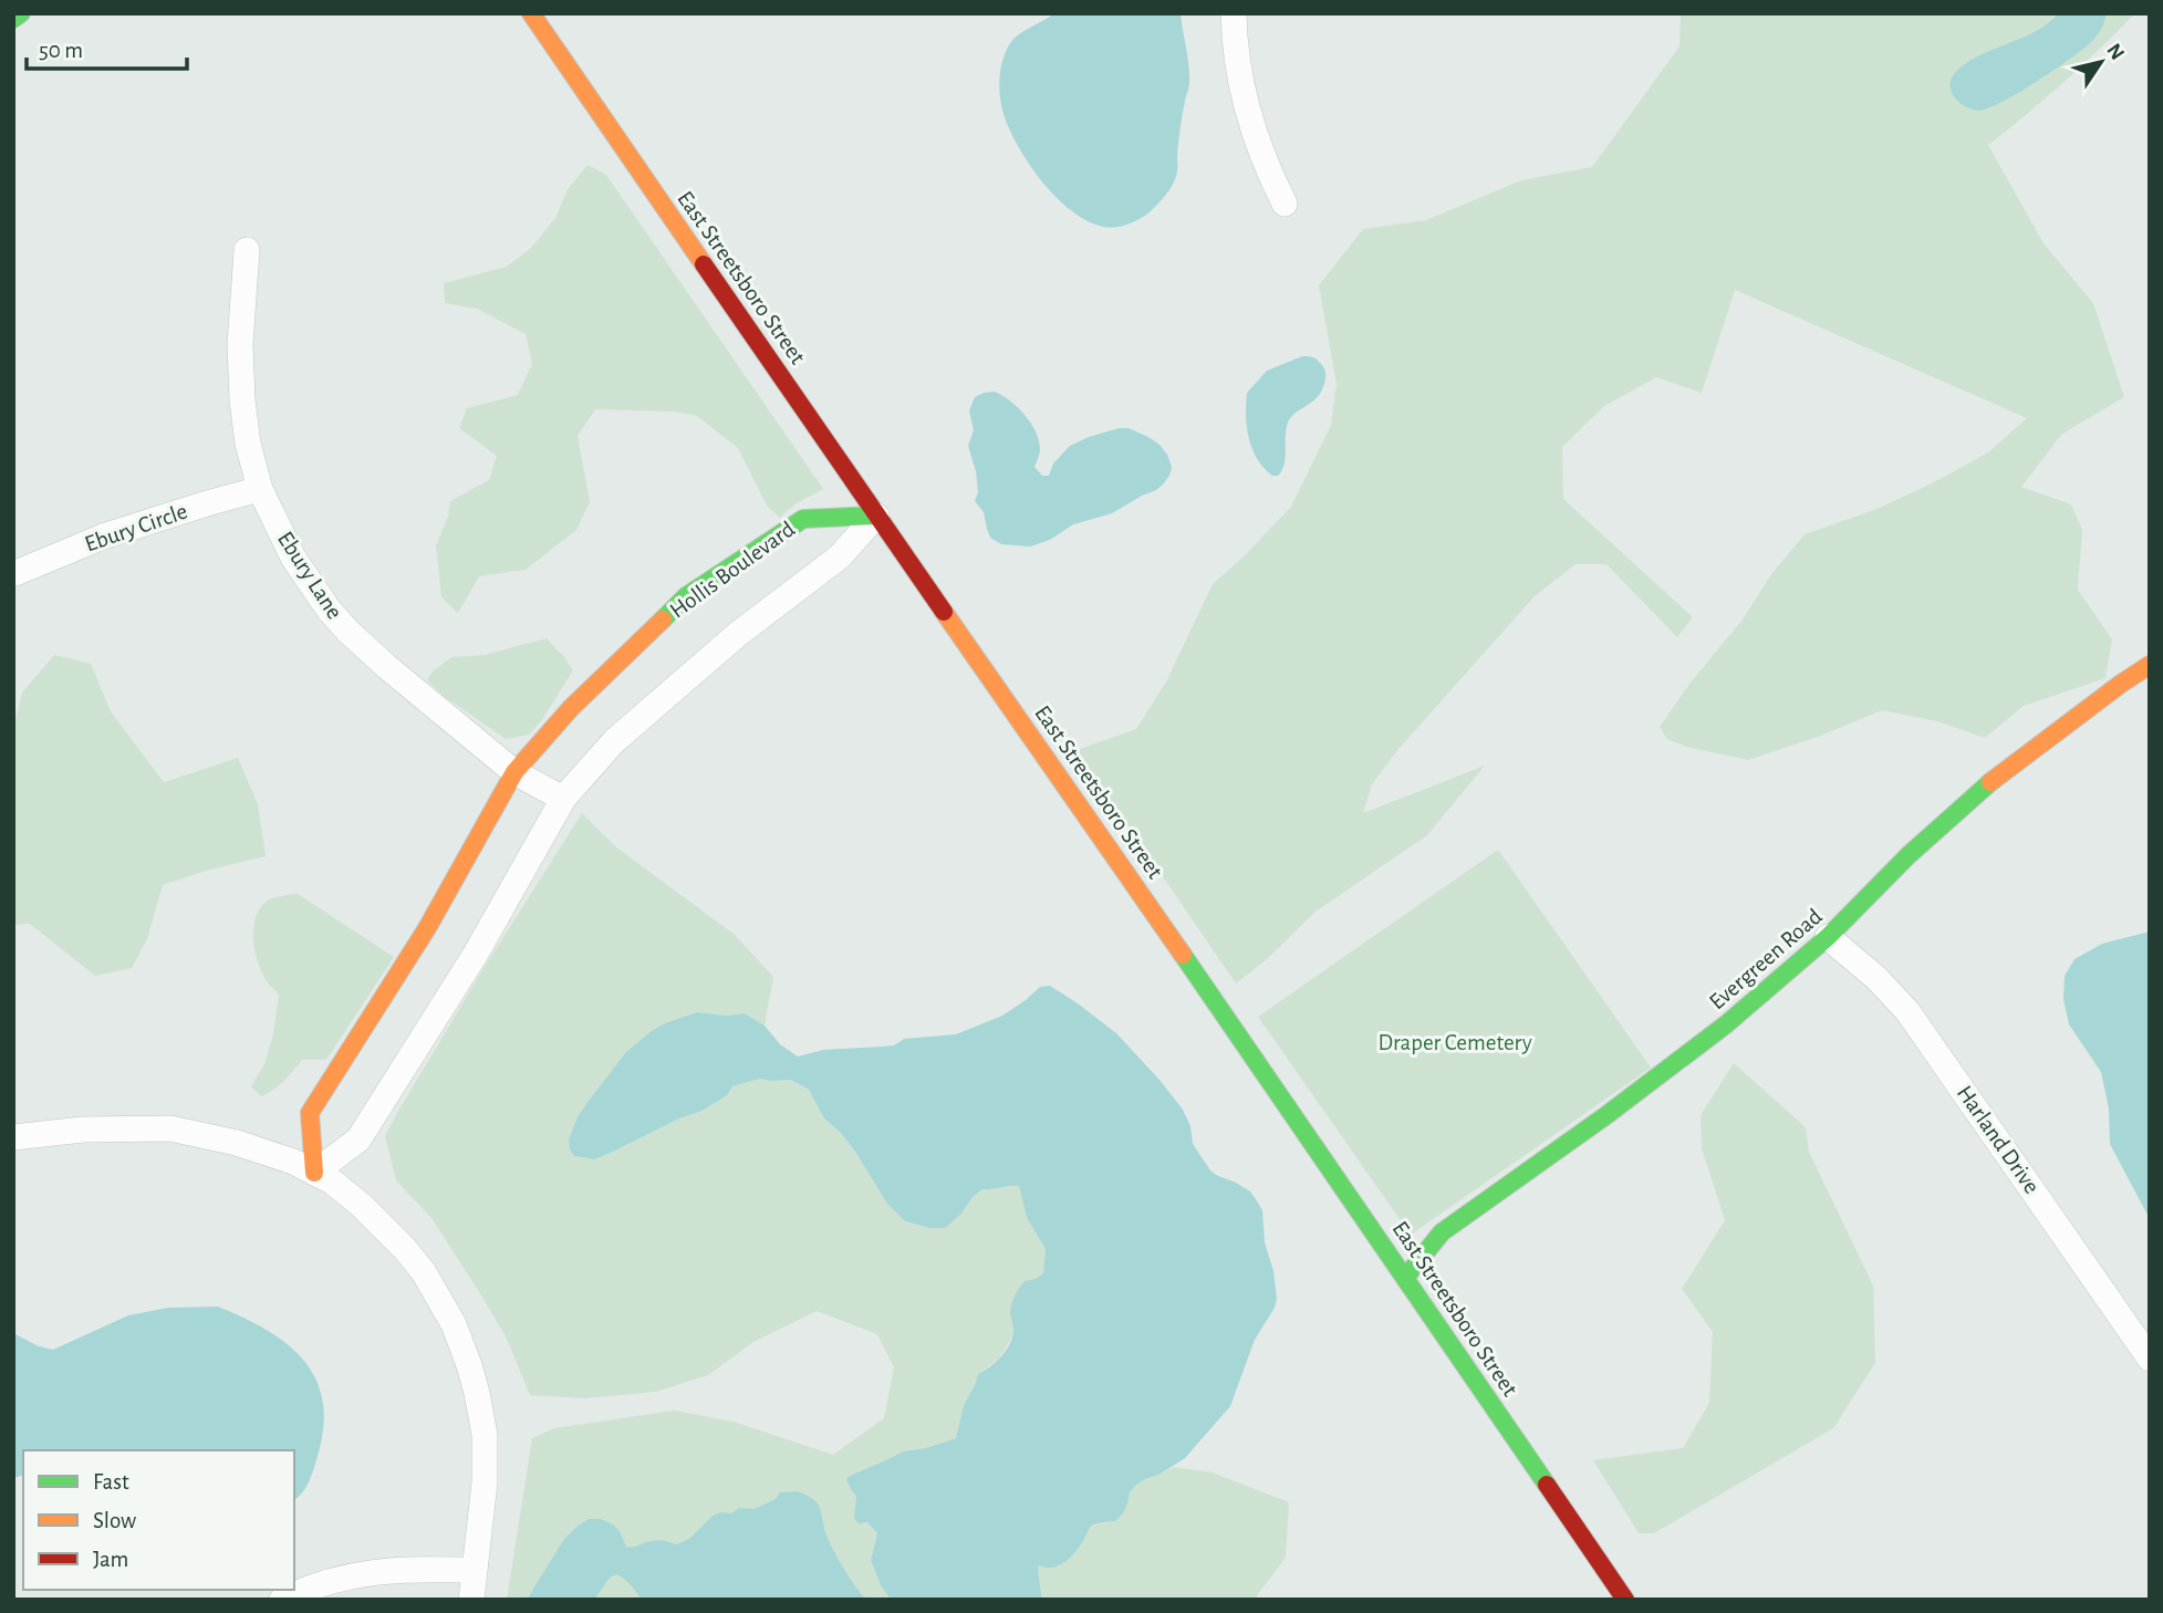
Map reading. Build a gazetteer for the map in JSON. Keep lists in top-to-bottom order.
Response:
{
  "streets": {
    "main road": ["East Streetsboro Street", "Hollis Boulevard", "Evergreen Road"],
    "street": ["Ebury Circle", "Ebury Lane", "Harland Drive"]
  },
  "crossings": [
    ["East Streetsboro Street", "Hollis Boulevard"],
    ["East Streetsboro Street", "Evergreen Road"],
    ["Ebury Circle", "Ebury Lane"],
    ["Hollis Boulevard", "Ebury Lane"],
    ["Evergreen Road", "Harland Drive"]
  ],
  "parks": ["Draper Cemetery"],
  "legend": ["Fast", "Slow", "Jam"],
  "scale_bar": "50 m",
  "north": "top right"
}
